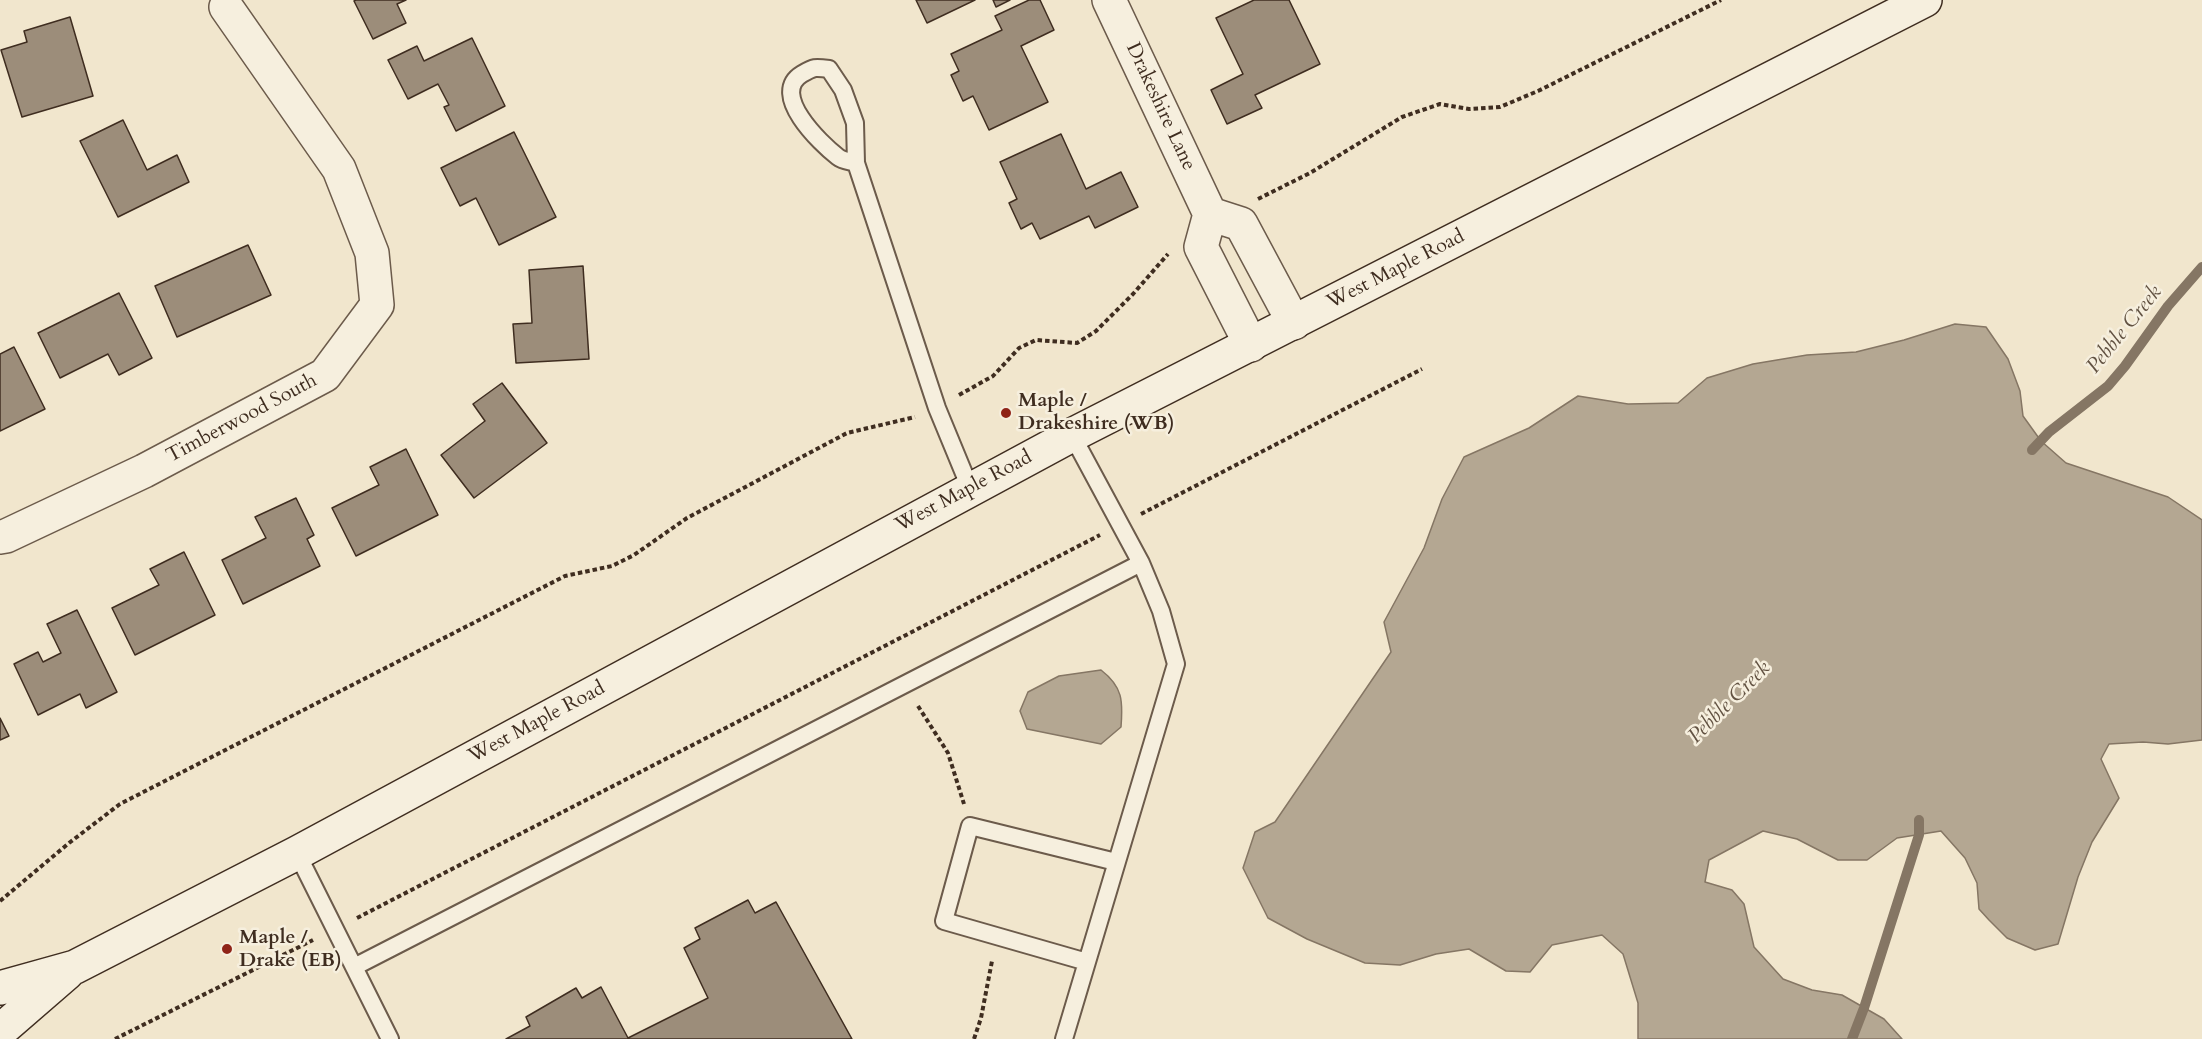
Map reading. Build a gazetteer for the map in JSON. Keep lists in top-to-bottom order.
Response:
{
  "streets": {
    "main road": ["Drakeshire Lane", "West Maple Road", "Timberwood South"]
  },
  "water": ["Pebble Creek"],
  "places": ["Maple / Drakeshire (WB)", "Maple / Drake (EB)"]
}
